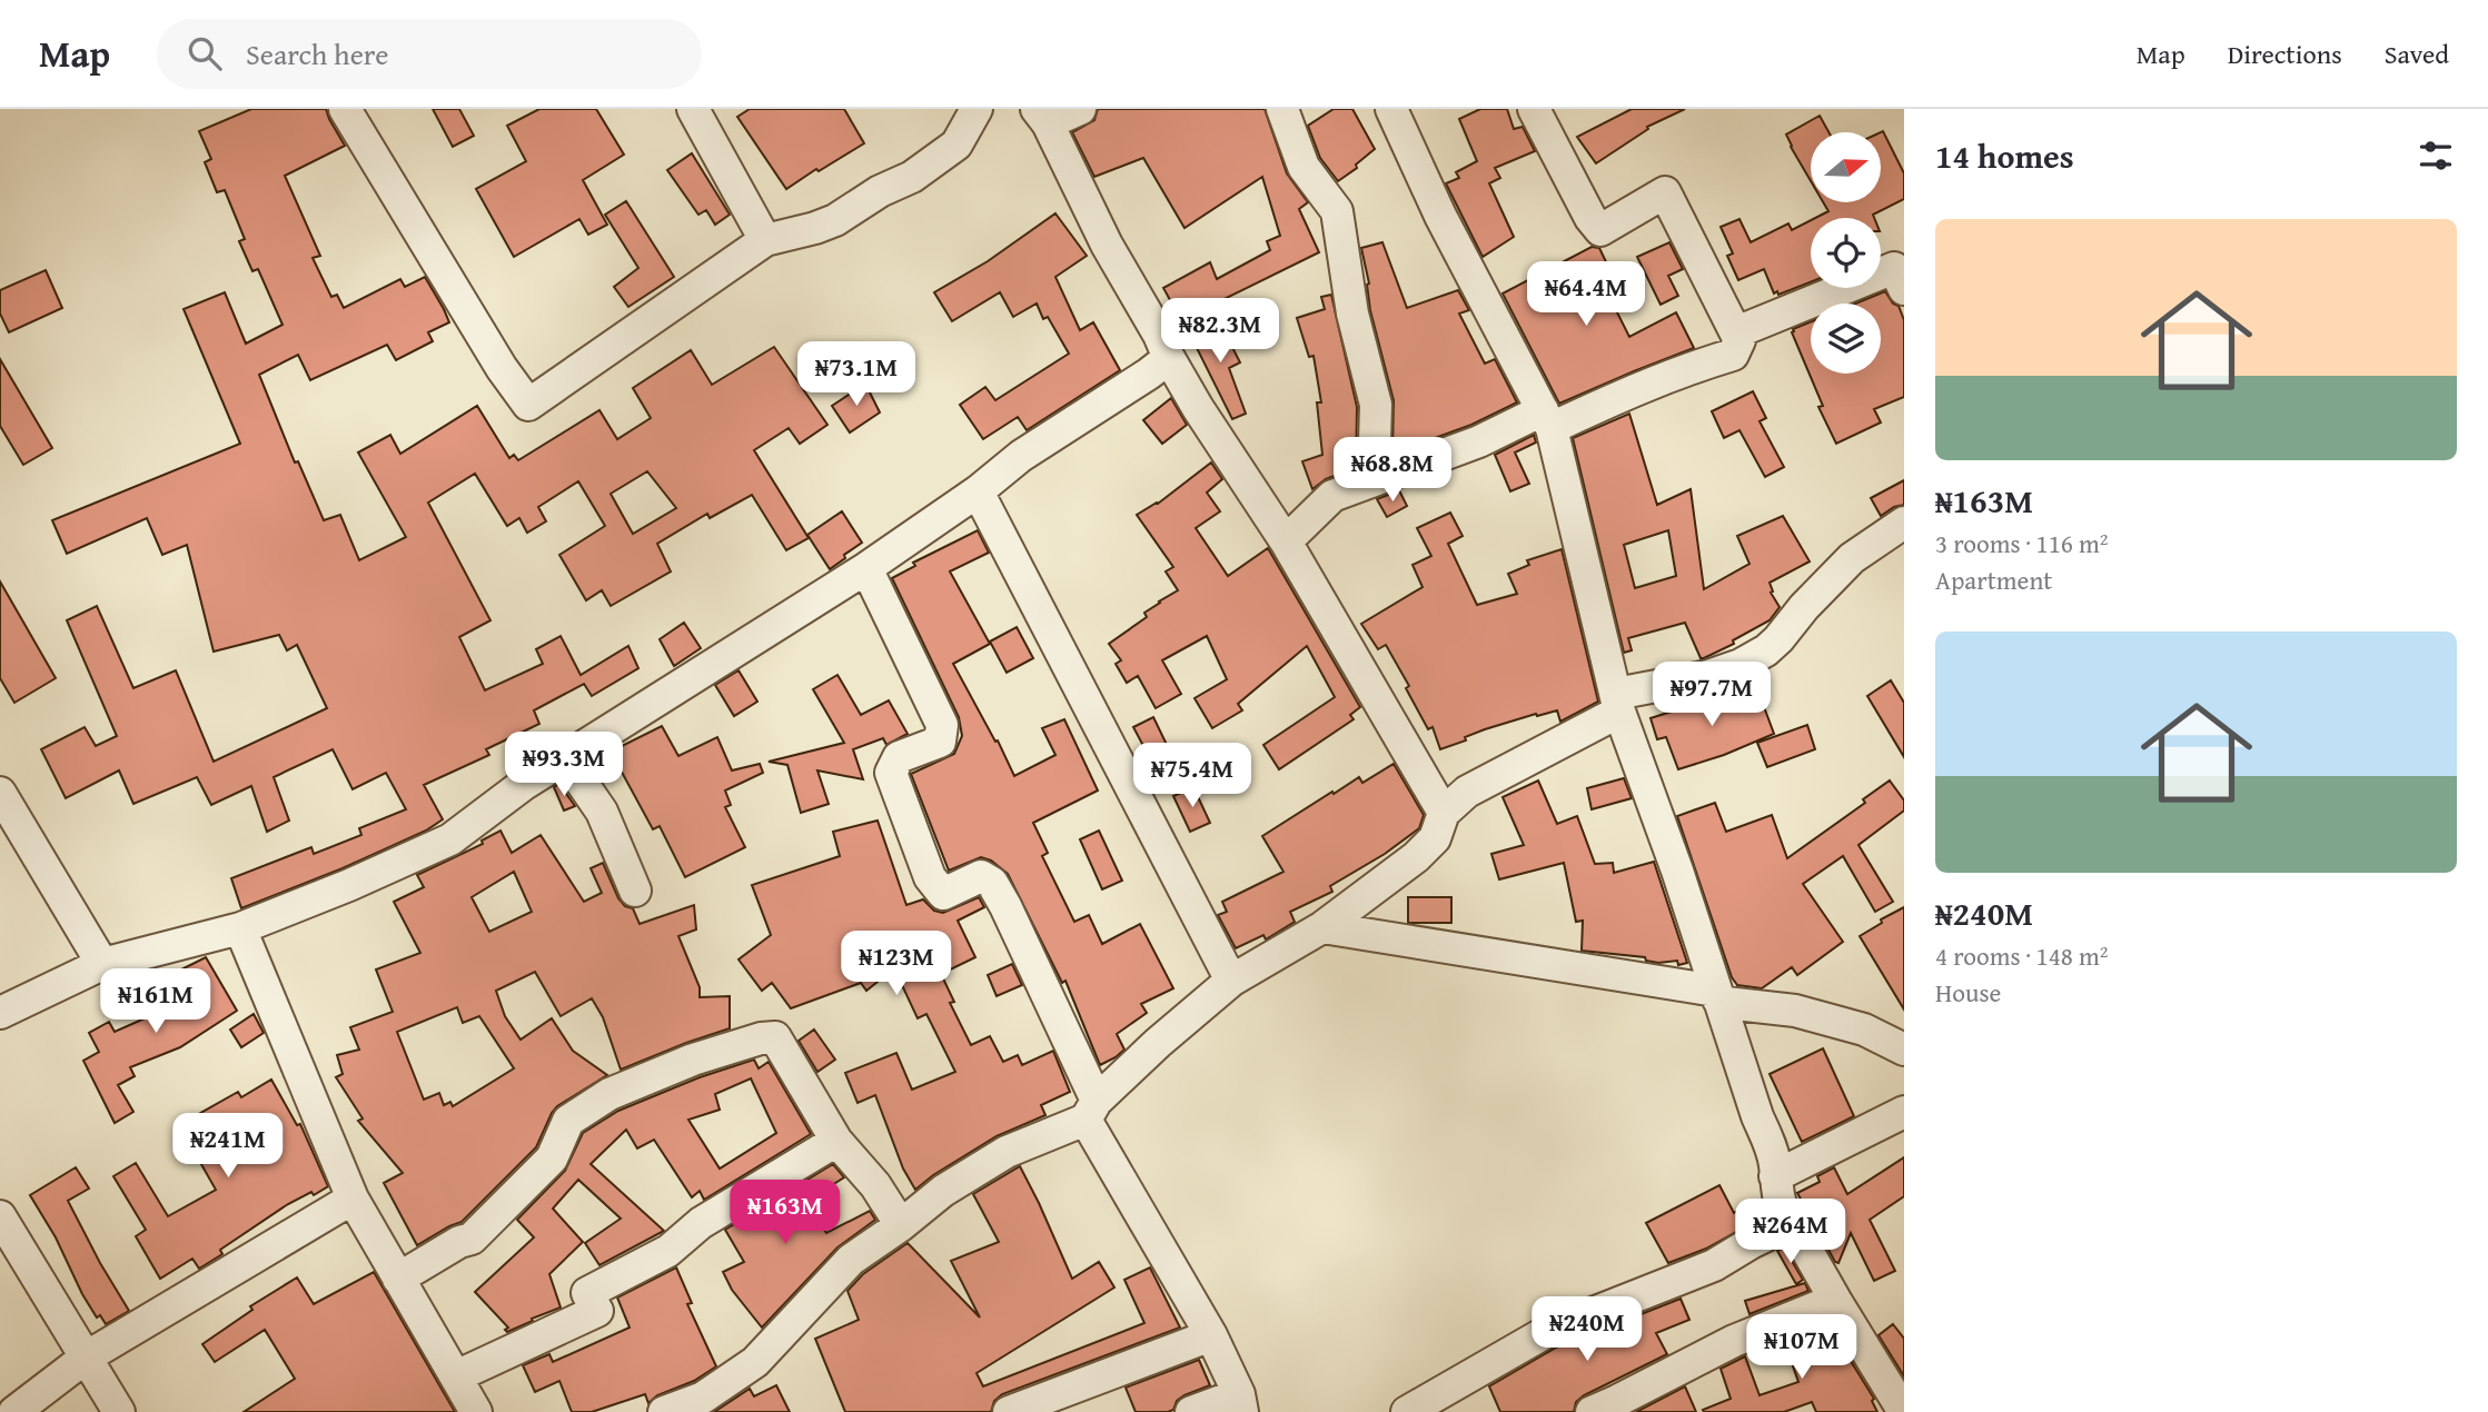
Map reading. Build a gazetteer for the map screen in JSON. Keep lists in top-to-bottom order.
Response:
{
  "north": "right",
  "page": {
    "header": "Map",
    "search": "Search here",
    "nav": ["Map", "Directions", "Saved"],
    "heading": "14 homes",
    "list": [
      {
        "name": "₦163M",
        "note": "3 rooms · 116 m² · Apartment"
      },
      {
        "name": "₦240M",
        "note": "4 rooms · 148 m² · House"
      }
    ],
    "price": [
      "₦64.4M",
      "₦82.3M",
      "₦73.1M",
      "₦68.8M",
      "₦97.7M",
      "₦93.3M",
      "₦75.4M",
      "₦123M",
      "₦161M",
      "₦241M",
      "₦163M",
      "₦264M",
      "₦240M",
      "₦107M"
    ]
  }
}
